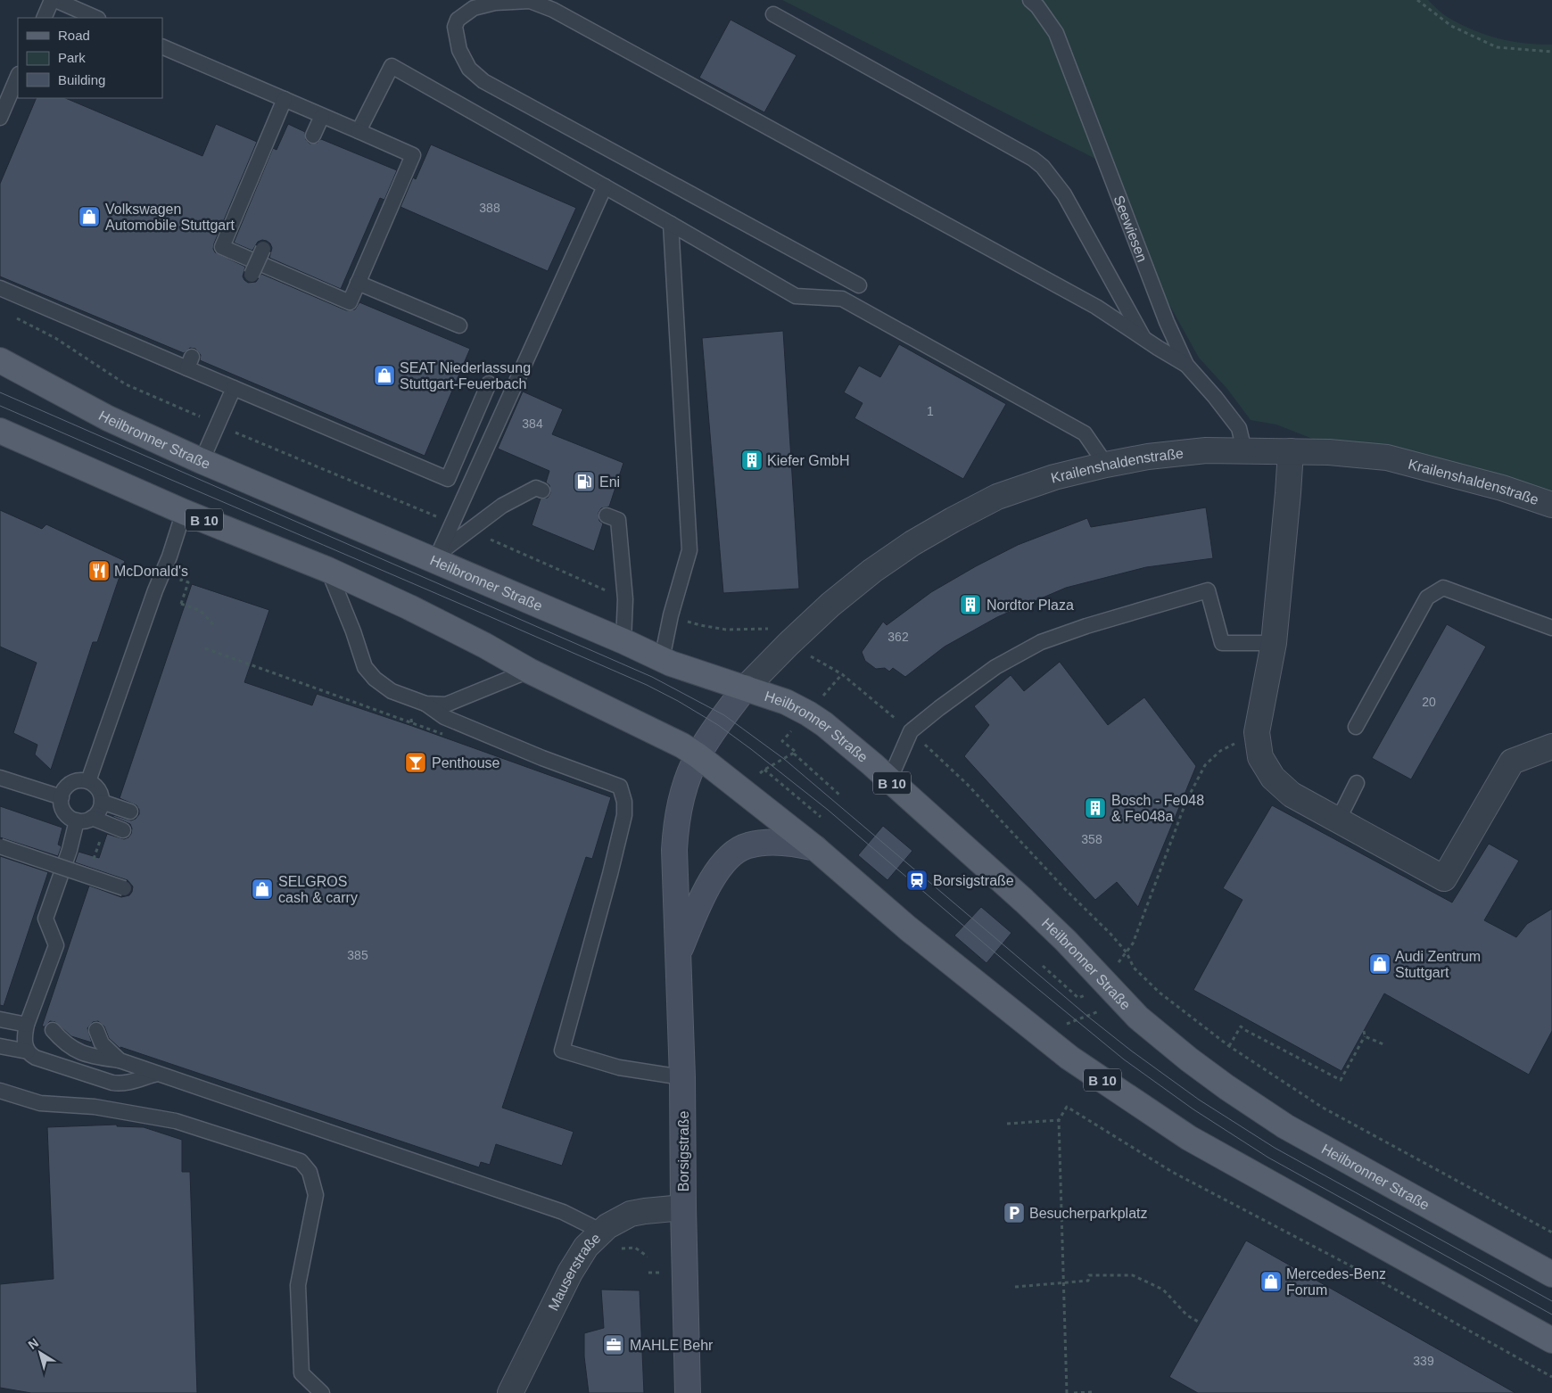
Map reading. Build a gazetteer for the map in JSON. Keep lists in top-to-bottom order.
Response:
{
  "streets": {
    "main road": ["Heilbronner Straße", "B 10", "Borsigstraße"],
    "street": ["Krailenshaldenstraße", "Mauserstraße"],
    "lane": ["Seewiesen"]
  },
  "crossings": [
    ["Seewiesen", "Krailenshaldenstraße"],
    ["Heilbronner Straße", "Krailenshaldenstraße"],
    ["Heilbronner Straße", "Borsigstraße"],
    ["Krailenshaldenstraße", "Borsigstraße"],
    ["B 10", "Borsigstraße"],
    ["Borsigstraße", "Mauserstraße"]
  ],
  "places": {
    "shop": [
      "Volkswagen Automobile Stuttgart",
      "SEAT Niederlassung Stuttgart-Feuerbach",
      "SELGROS cash & carry",
      "Audi Zentrum Stuttgart",
      "Mercedes-Benz Forum"
    ],
    "building": ["Kiefer GmbH", "Nordtor Plaza", "Bosch - Fe048 & Fe048a"],
    "fuel station": ["Eni"],
    "restaurant": ["McDonald's"],
    "bar": ["Penthouse"],
    "station": ["Borsigstraße"],
    "parking": ["Besucherparkplatz"],
    "office": ["MAHLE Behr"]
  },
  "house_numbers": [
    "388",
    "1",
    "384",
    "362",
    "20",
    "358",
    "385",
    "339"
  ],
  "legend": ["Road", "Park", "Building"],
  "north": "top left"
}
